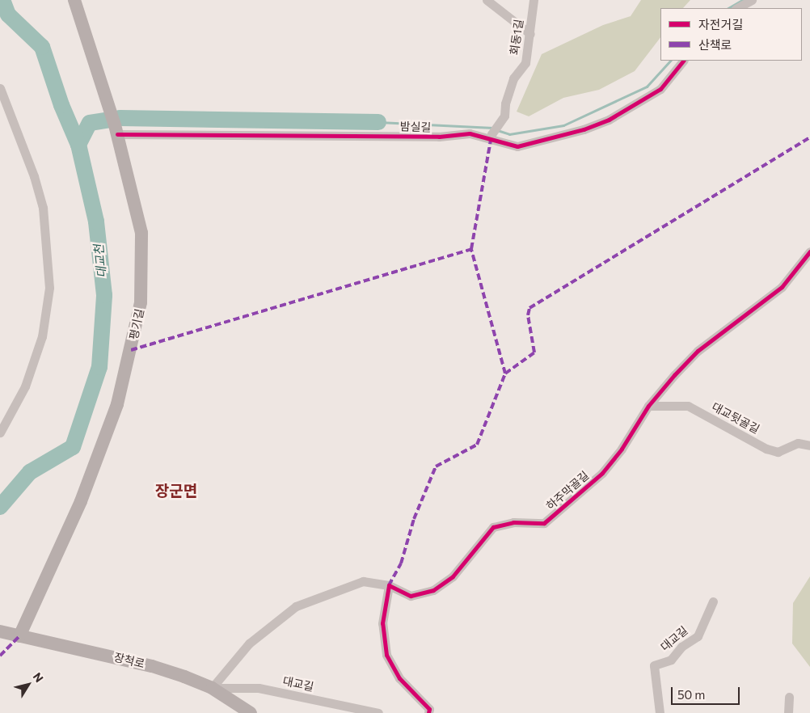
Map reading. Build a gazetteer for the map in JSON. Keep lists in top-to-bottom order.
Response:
{
  "streets": {
    "main road": ["평기길", "장척로"],
    "street": [
      "회동1길",
      "밤실길",
      "대교뒷골길",
      "하주막골길",
      "대교길"
    ]
  },
  "crossings": [
    ["회동1길", "밤실길"],
    ["밤실길", "평기길"],
    ["평기길", "장척로"],
    ["대교뒷골길", "하주막골길"],
    ["하주막골길", "대교길"],
    ["하주막골길", "장척로"],
    ["대교길", "장척로"]
  ],
  "districts": ["장군면"],
  "water": ["대교천"],
  "legend": ["자전거길", "산책로"],
  "scale_bar": "50 m",
  "north": "top right"
}
